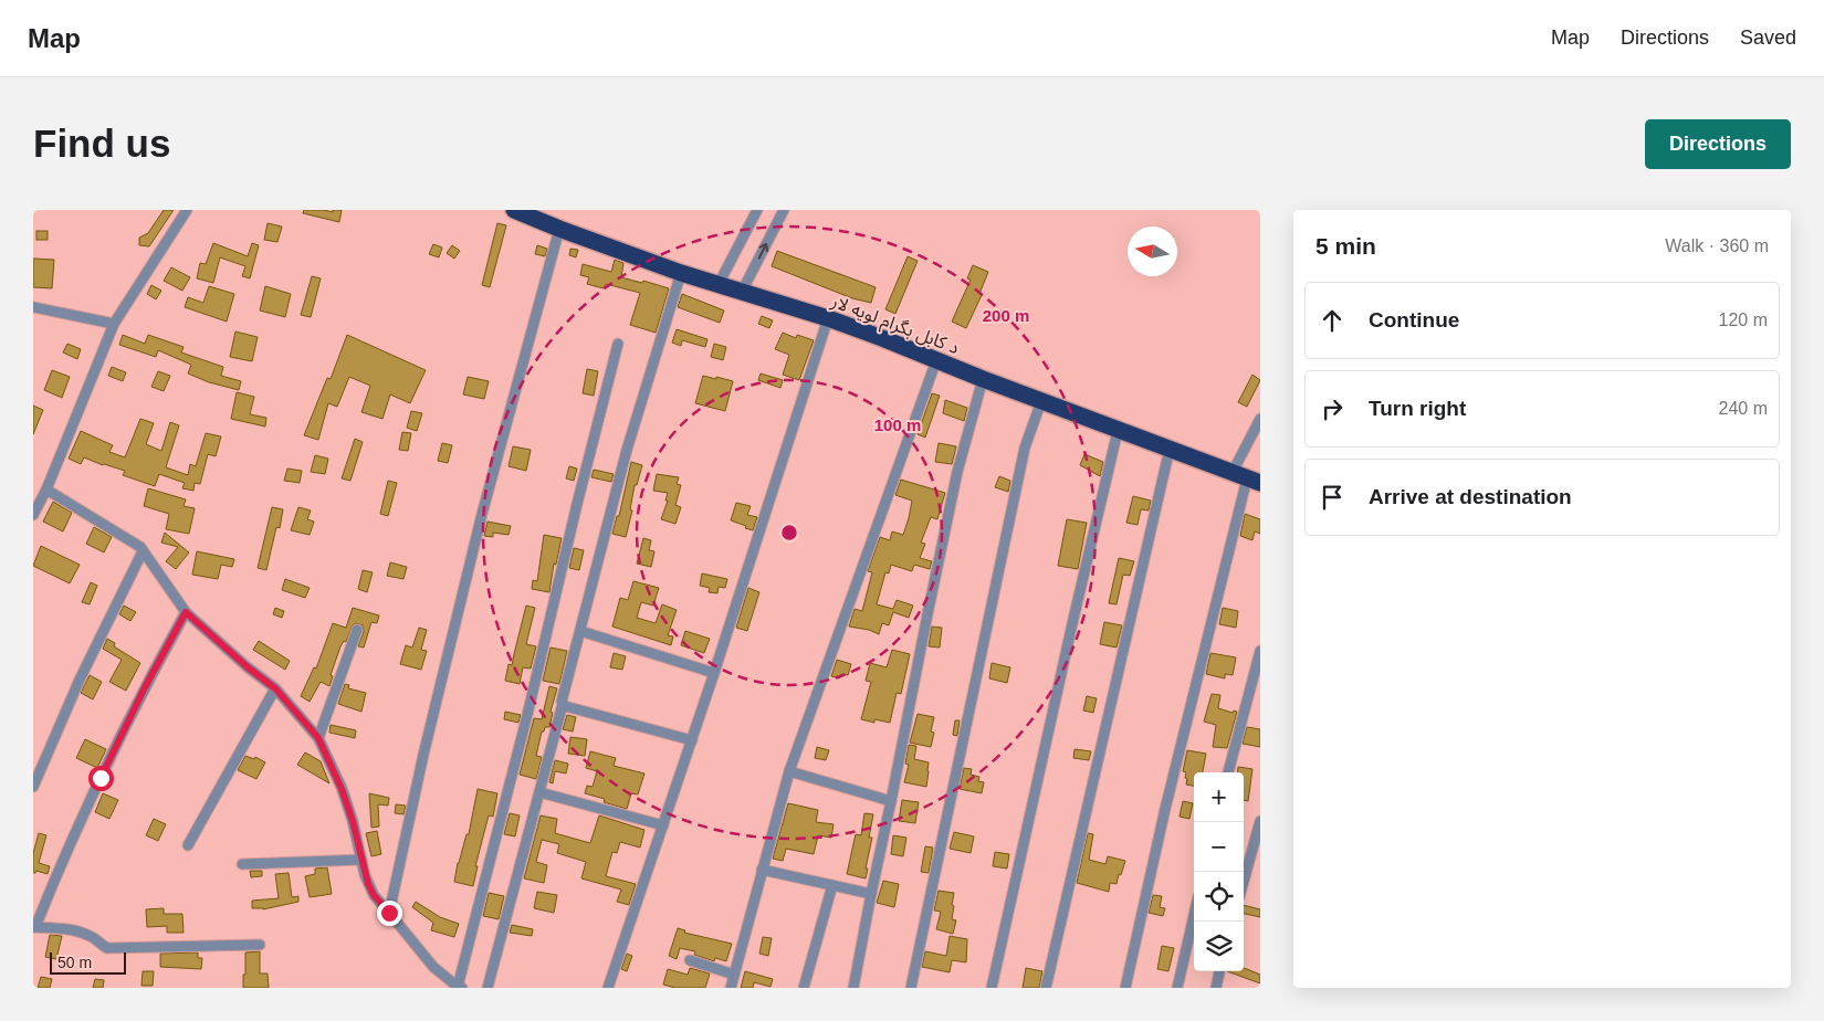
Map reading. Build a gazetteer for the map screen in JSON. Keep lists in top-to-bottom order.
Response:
{
  "streets": {
    "highway": ["د کابل بگرام لویه لار"]
  },
  "scale_bar": "50 m",
  "north": "left",
  "page": {
    "header": "Map",
    "nav": ["Map", "Directions", "Saved"],
    "buttons": "Directions",
    "title": "Find us",
    "heading": ["5 min", "Walk · 360 m"],
    "list": [
      ["Continue", "120 m"],
      ["Turn right", "240 m"],
      "Arrive at destination"
    ],
    "map_buttons": ["+", "−"],
    "scale": "50 m"
  },
  "rings": ["200 m", "100 m"]
}
